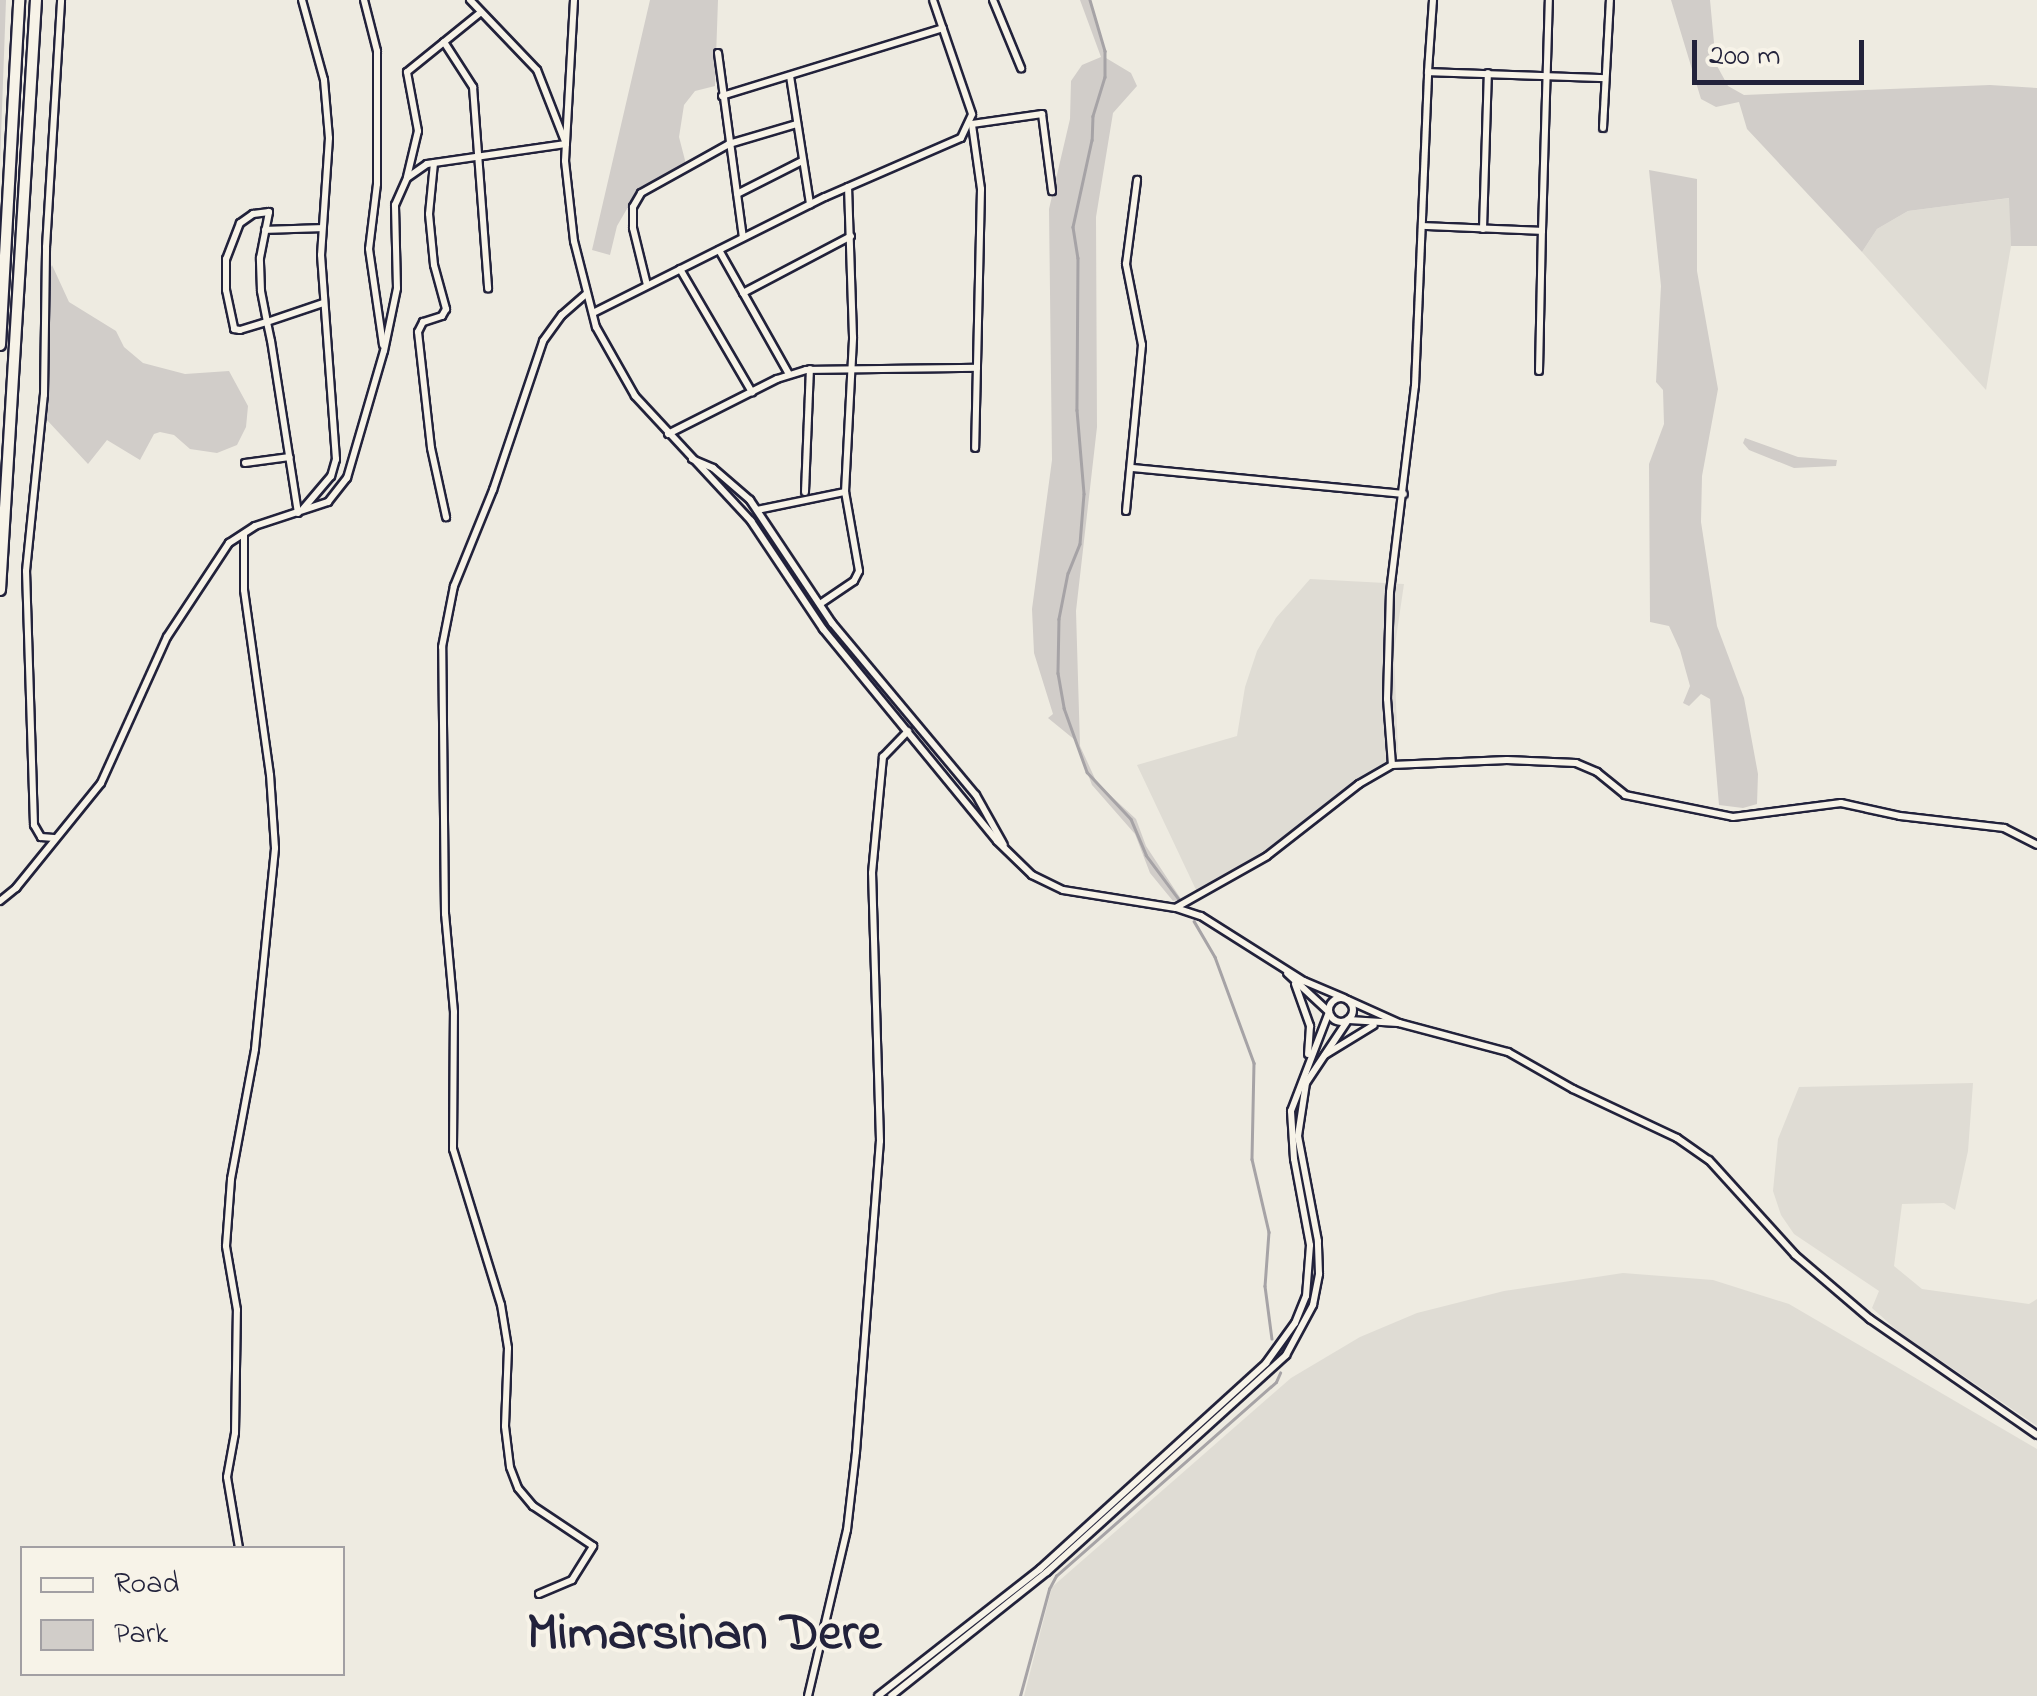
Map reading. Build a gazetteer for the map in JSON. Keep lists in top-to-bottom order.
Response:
{
  "districts": ["Mimarsinan Dere"],
  "legend": ["Road", "Park"],
  "scale_bar": "200 m"
}
